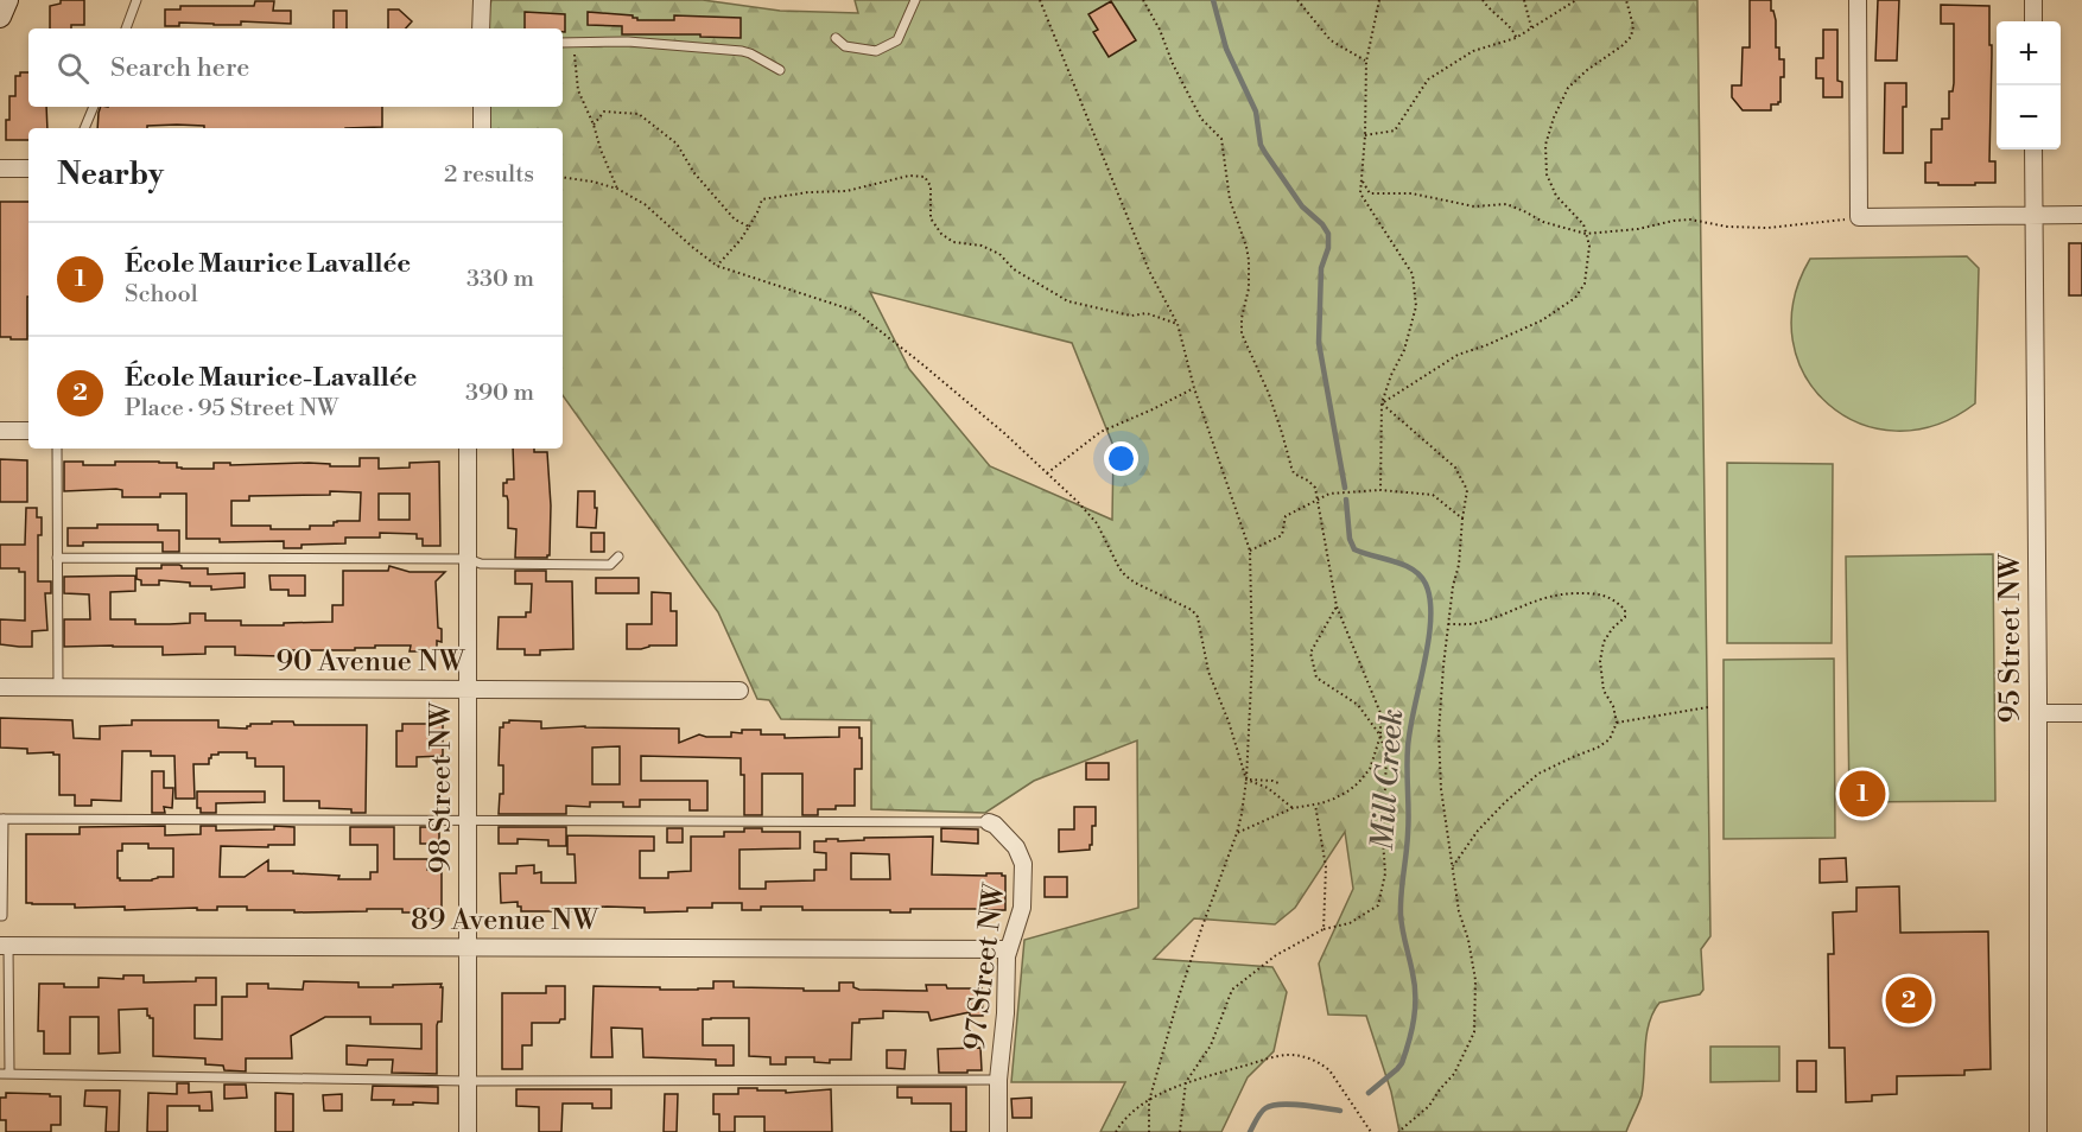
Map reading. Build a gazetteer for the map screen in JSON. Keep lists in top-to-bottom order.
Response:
{
  "streets": {
    "street": [
      "95 Street NW",
      "90 Avenue NW",
      "98 Street NW",
      "89 Avenue NW",
      "97 Street NW"
    ]
  },
  "crossings": [
    ["90 Avenue NW", "98 Street NW"],
    ["98 Street NW", "89 Avenue NW"],
    ["89 Avenue NW", "97 Street NW"]
  ],
  "water": ["Mill Creek"],
  "page": {
    "map_buttons": ["+", "−"],
    "search": "Search here",
    "heading": ["Nearby", "2 results"],
    "list": [
      {
        "mark": "1",
        "name": "École Maurice Lavallée",
        "note": "School",
        "value": "330 m"
      },
      {
        "mark": "2",
        "name": "École Maurice-Lavallée",
        "note": "Place · 95 Street NW",
        "value": "390 m"
      }
    ],
    "pins": ["1", "2"]
  }
}
